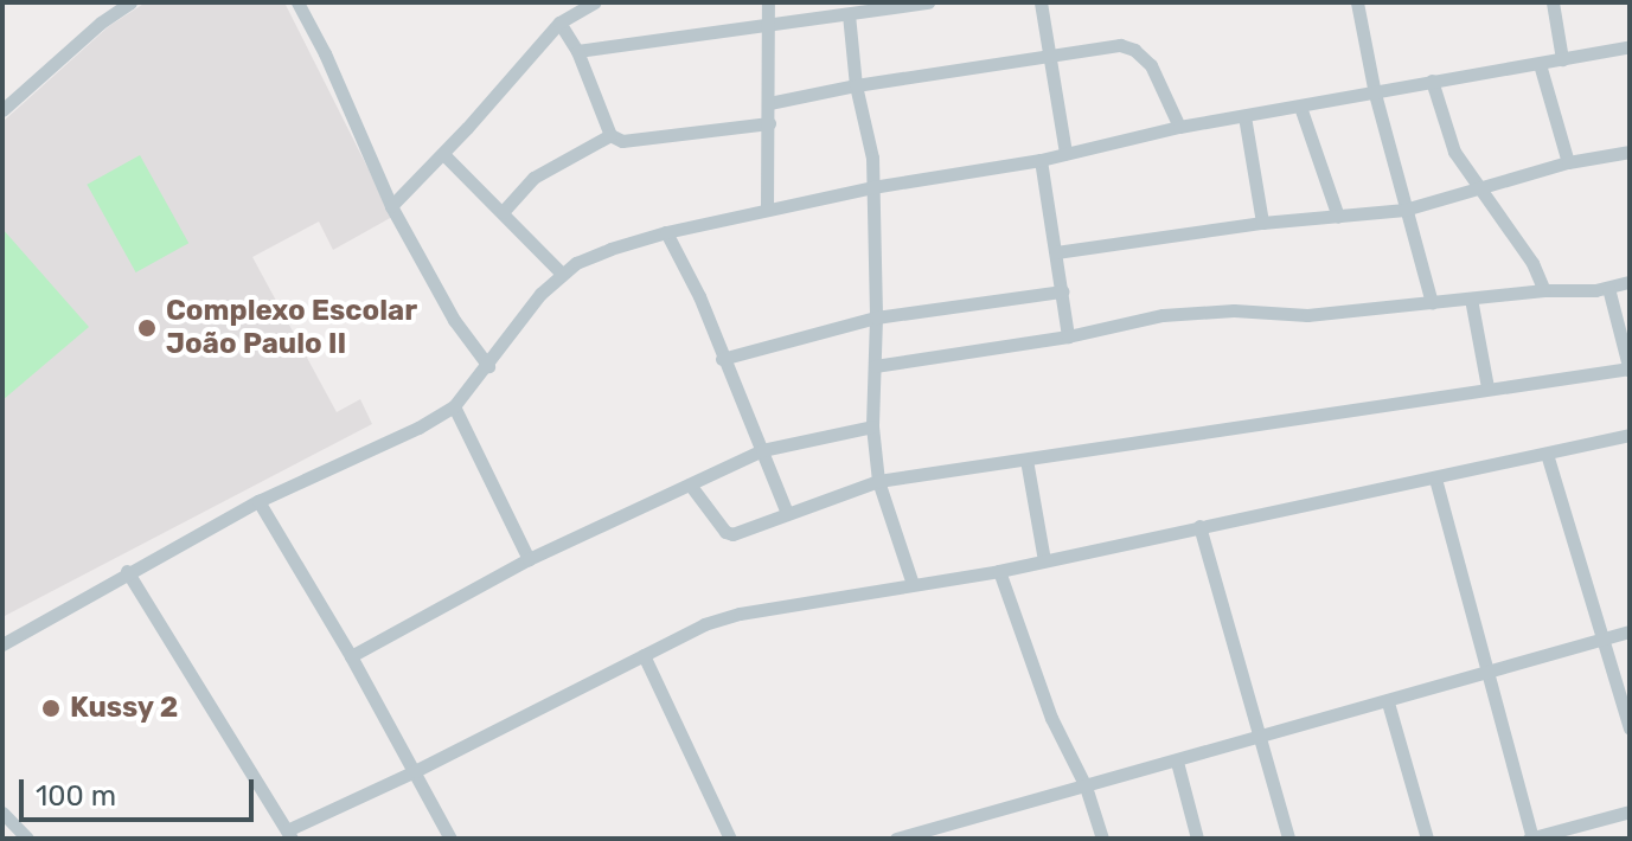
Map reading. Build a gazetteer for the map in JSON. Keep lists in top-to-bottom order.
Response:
{
  "places": ["Complexo Escolar João Paulo II", "Kussy 2"],
  "scale_bar": "100 m"
}
